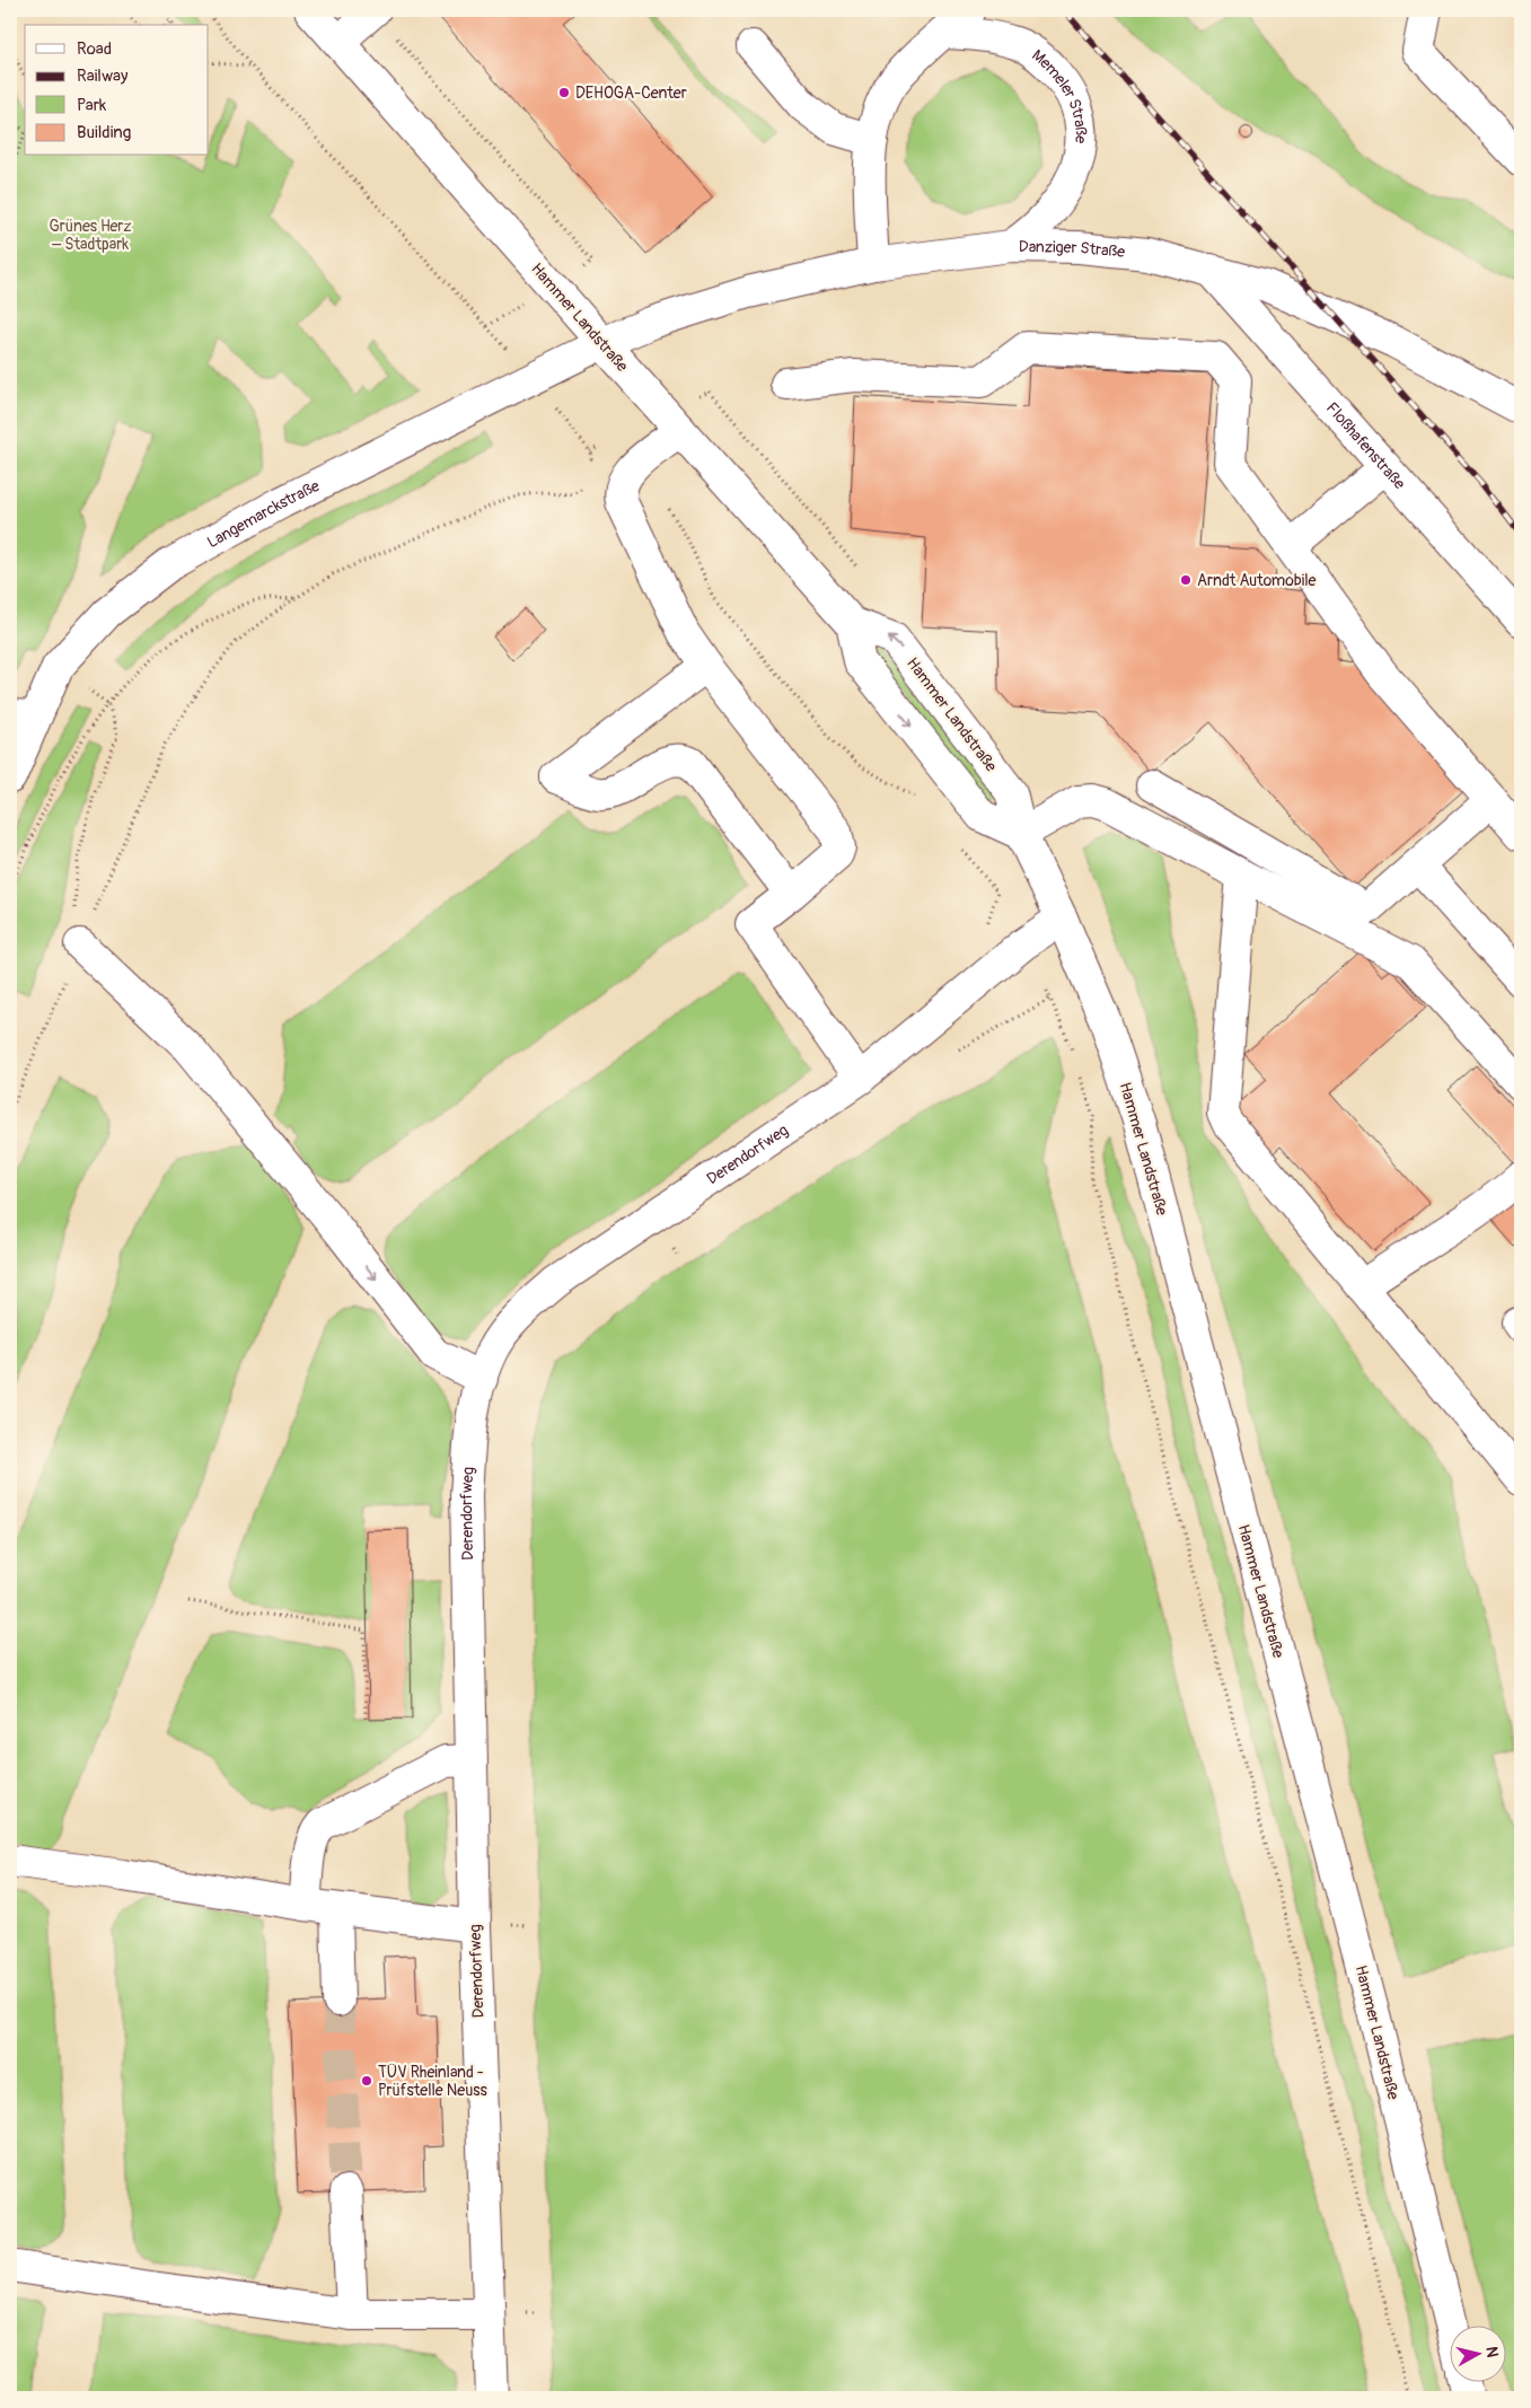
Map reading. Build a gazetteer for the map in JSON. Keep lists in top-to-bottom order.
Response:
{
  "streets": {
    "street": [
      "Memeler Straße",
      "Danziger Straße",
      "Hammer Landstraße",
      "Floßhafenstraße",
      "Langemarckstraße",
      "Derendorfweg"
    ]
  },
  "crossings": [
    ["Memeler Straße", "Danziger Straße"],
    ["Danziger Straße", "Hammer Landstraße"],
    ["Danziger Straße", "Floßhafenstraße"],
    ["Danziger Straße", "Langemarckstraße"],
    ["Hammer Landstraße", "Langemarckstraße"],
    ["Hammer Landstraße", "Derendorfweg"]
  ],
  "parks": ["Grünes Herz – Stadtpark"],
  "places": ["DEHOGA-Center", "Arndt Automobile", "TÜV Rheinland - Prüfstelle Neuss"],
  "legend": [
    "Road",
    "Railway",
    "Park",
    "Building"
  ],
  "north": "right"
}
